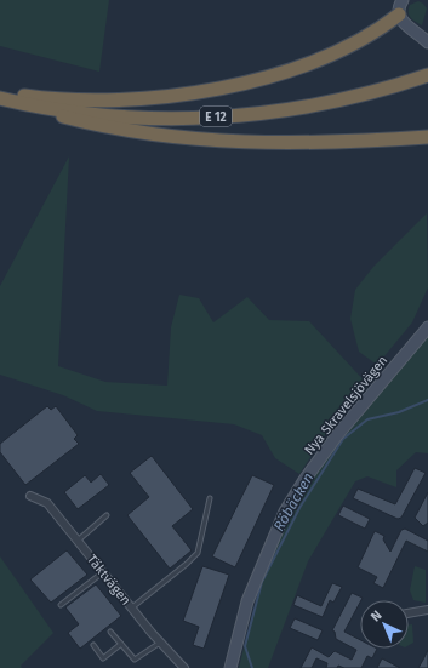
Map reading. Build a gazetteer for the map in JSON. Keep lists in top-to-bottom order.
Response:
{
  "streets": {
    "highway": ["E 12"],
    "main road": ["Nya Skravelsjövägen"],
    "street": ["Täktvägen"]
  },
  "water": ["Röbäcken"],
  "north": "top left"
}
